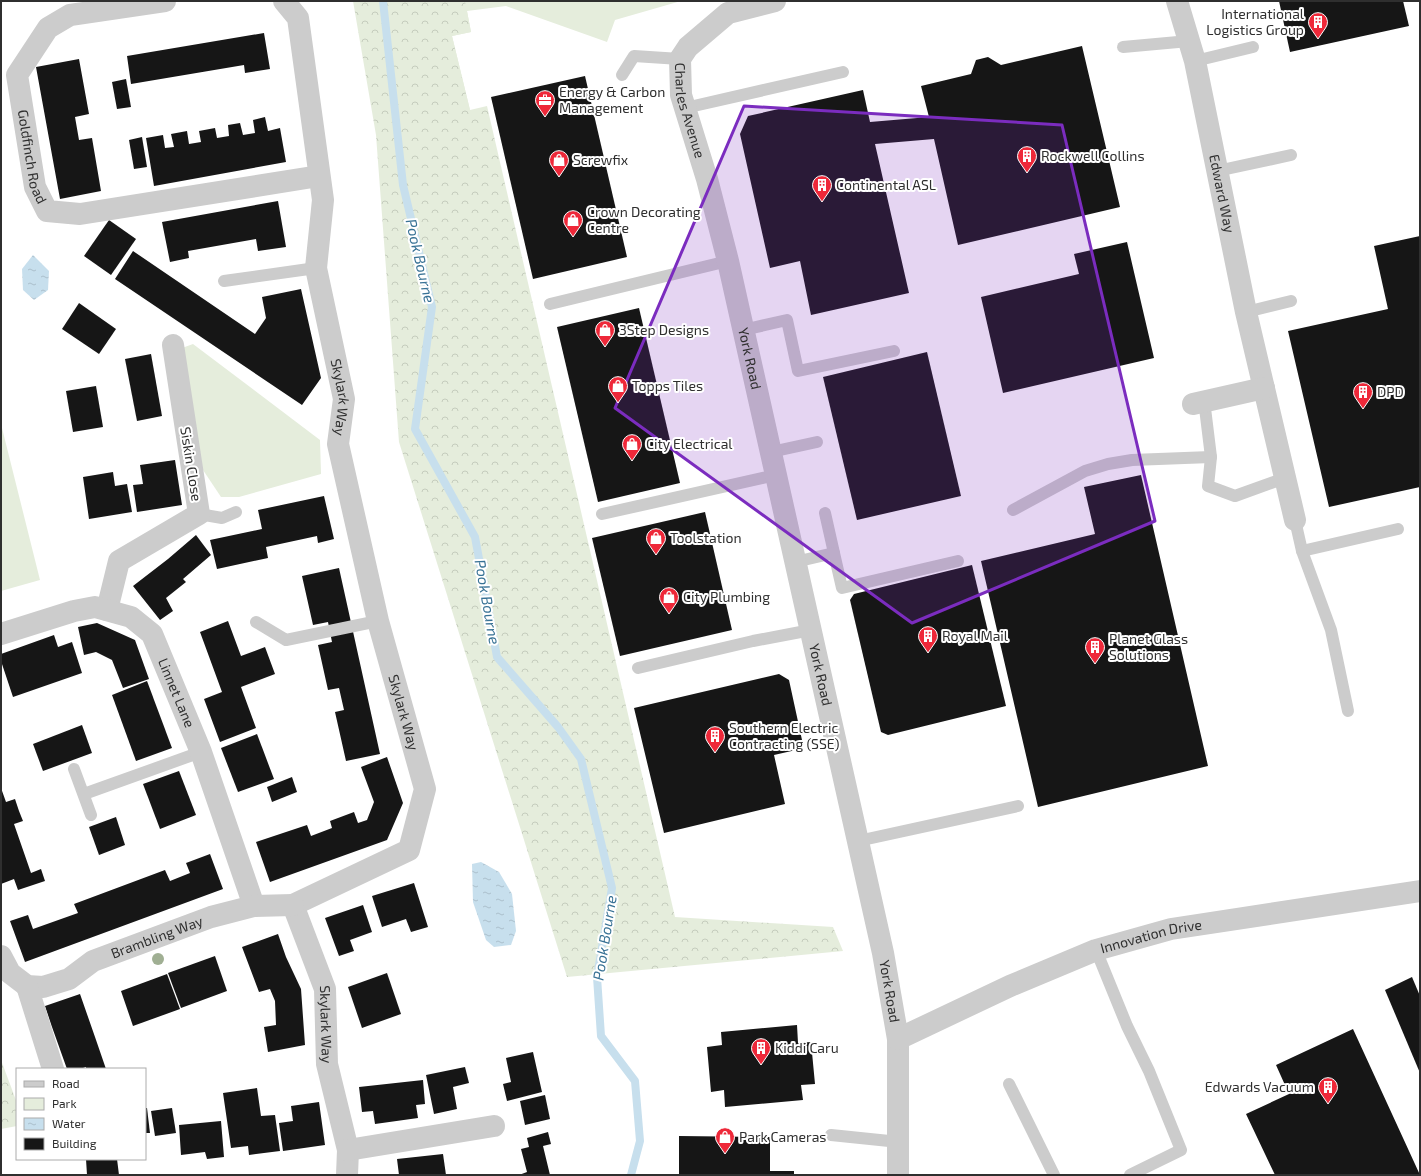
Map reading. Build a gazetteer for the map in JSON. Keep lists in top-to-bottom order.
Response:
{
  "streets": {
    "street": [
      "Charles Avenue",
      "Goldfinch Road",
      "Edward Way",
      "York Road",
      "Skylark Way",
      "Siskin Close",
      "Linnet Lane",
      "Brambling Way",
      "Innovation Drive"
    ]
  },
  "crossings": [
    ["Charles Avenue", "York Road"],
    ["Goldfinch Road", "Skylark Way"],
    ["York Road", "Innovation Drive"],
    ["Skylark Way", "Brambling Way"],
    ["Siskin Close", "Linnet Lane"],
    ["Linnet Lane", "Brambling Way"]
  ],
  "water": ["Pook Bourne"],
  "places": {
    "building": [
      "International Logistics Group",
      "Rockwell Collins",
      "Continental ASL",
      "DPD",
      "Royal Mail",
      "Planet Glass Solutions",
      "Southern Electric Contracting (SSE)",
      "Kiddi Caru",
      "Edwards Vacuum"
    ],
    "office": ["Energy & Carbon Management"],
    "shop": [
      "Screwfix",
      "Crown Decorating Centre",
      "3Step Designs",
      "Topps Tiles",
      "City Electrical",
      "Toolstation",
      "City Plumbing",
      "Park Cameras"
    ]
  },
  "legend": [
    "Road",
    "Park",
    "Water",
    "Building"
  ]
}
